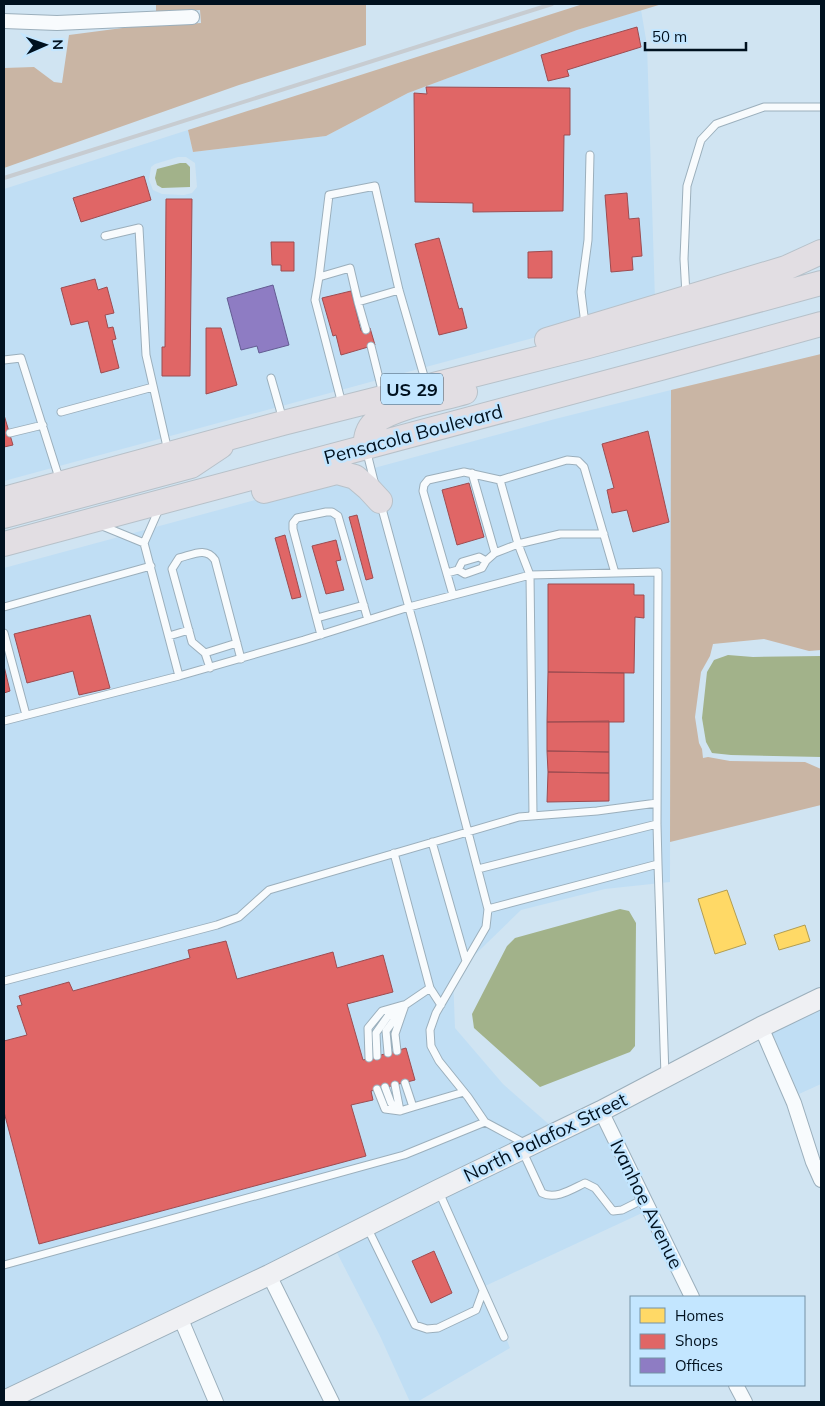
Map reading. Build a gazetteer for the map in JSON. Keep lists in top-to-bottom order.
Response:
{
  "streets": {
    "highway": ["US 29", "Pensacola Boulevard"],
    "main road": ["North Palafox Street"],
    "street": ["Ivanhoe Avenue"]
  },
  "crossings": [
    ["North Palafox Street", "Ivanhoe Avenue"]
  ],
  "legend": ["Homes", "Shops", "Offices"],
  "scale_bar": "50 m",
  "north": "right"
}
